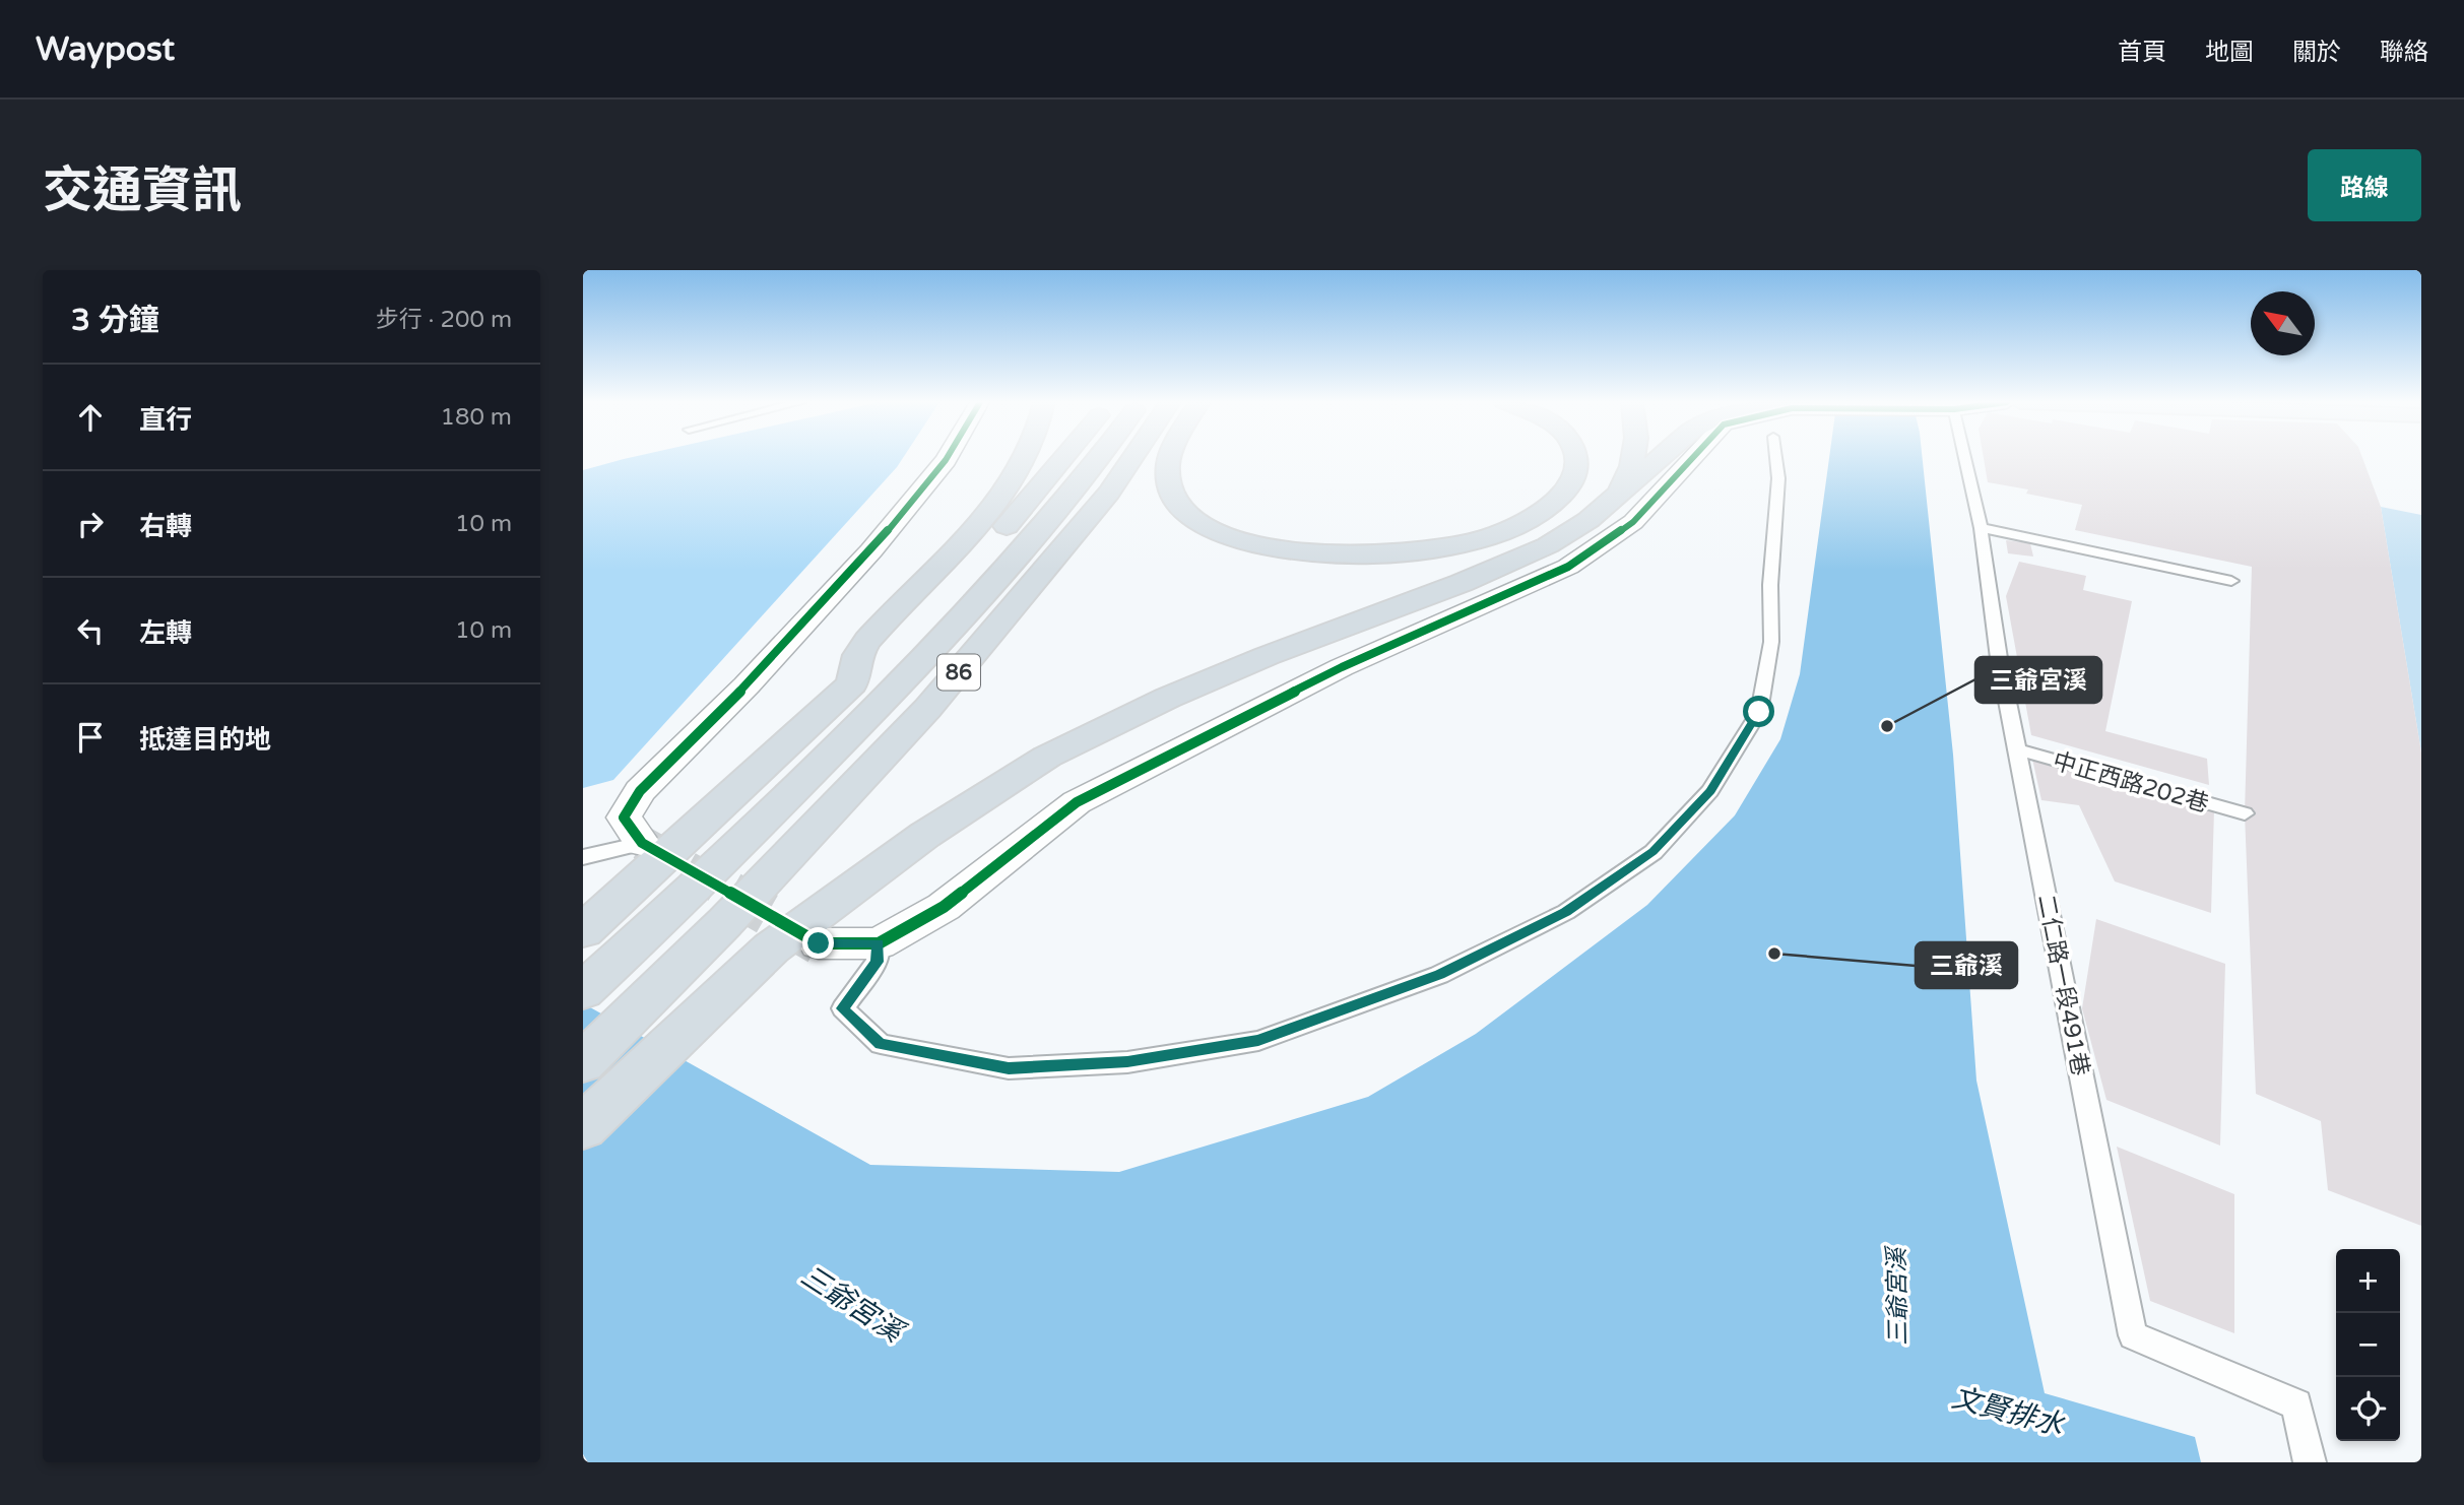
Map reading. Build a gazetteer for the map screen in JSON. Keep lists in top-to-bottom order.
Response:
{
  "streets": {
    "highway": ["86"],
    "lane": ["中正西路202巷", "二仁路一段491巷"]
  },
  "crossings": [
    ["中正西路202巷", "二仁路一段491巷"]
  ],
  "water": ["三爺宮溪", "文賢排水"],
  "places": ["三爺宮溪", "三爺溪"],
  "north": "top left",
  "page": {
    "header": "Waypost",
    "nav": [
      "首頁",
      "地圖",
      "關於",
      "聯絡"
    ],
    "title": "交通資訊",
    "buttons": "路線",
    "heading": ["3 分鐘", "步行 · 200 m"],
    "list": [
      ["直行", "180 m"],
      ["右轉", "10 m"],
      ["左轉", "10 m"],
      "抵達目的地"
    ],
    "map_buttons": ["+", "−"]
  }
}
